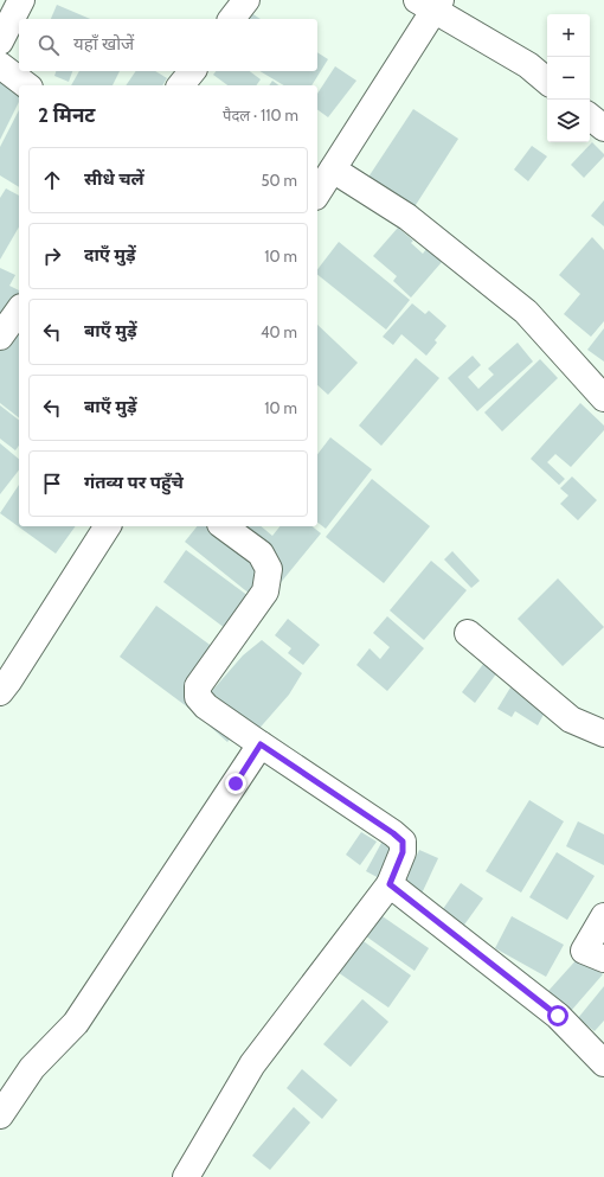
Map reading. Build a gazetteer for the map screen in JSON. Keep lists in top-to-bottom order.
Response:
{
  "page": {
    "map_buttons": ["+", "−"],
    "search": "यहाँ खोजें",
    "heading": ["2 मिनट", "पैदल · 110 m"],
    "list": [
      ["सीधे चलें", "50 m"],
      ["दाएँ मुड़ें", "10 m"],
      ["बाएँ मुड़ें", "40 m"],
      ["बाएँ मुड़ें", "10 m"],
      "गंतव्य पर पहुँचे"
    ]
  }
}
